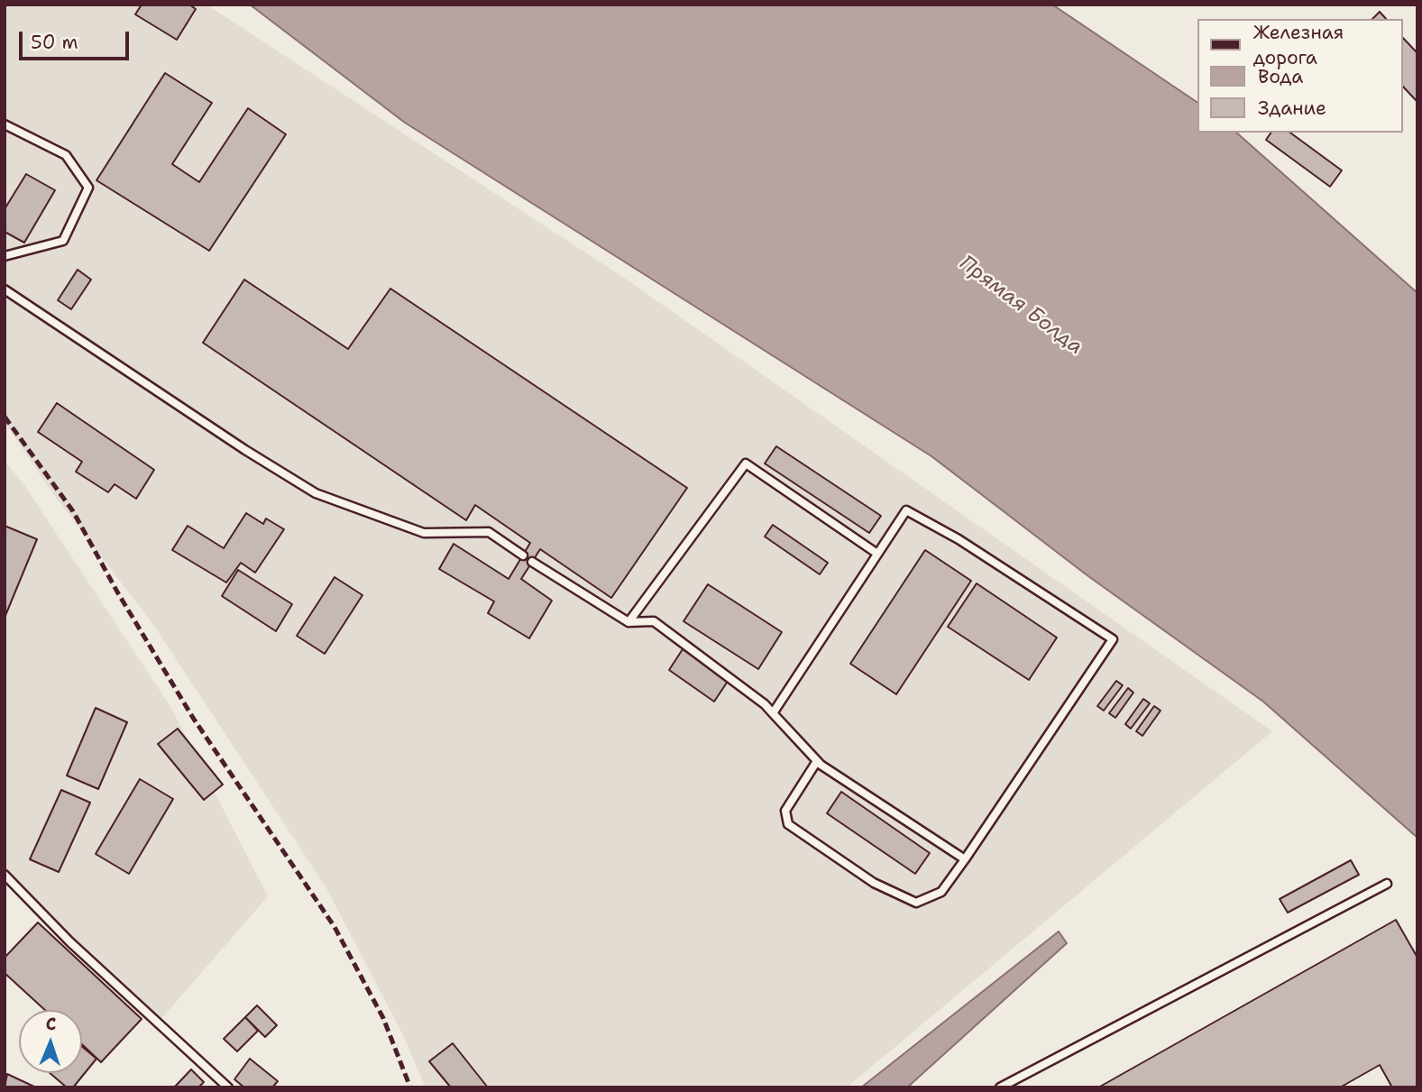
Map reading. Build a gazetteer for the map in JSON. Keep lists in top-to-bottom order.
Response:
{
  "water": ["Прямая Болда"],
  "legend": ["Железная дорога", "Вода", "Здание"],
  "scale_bar": "50 m",
  "north": "top"
}
